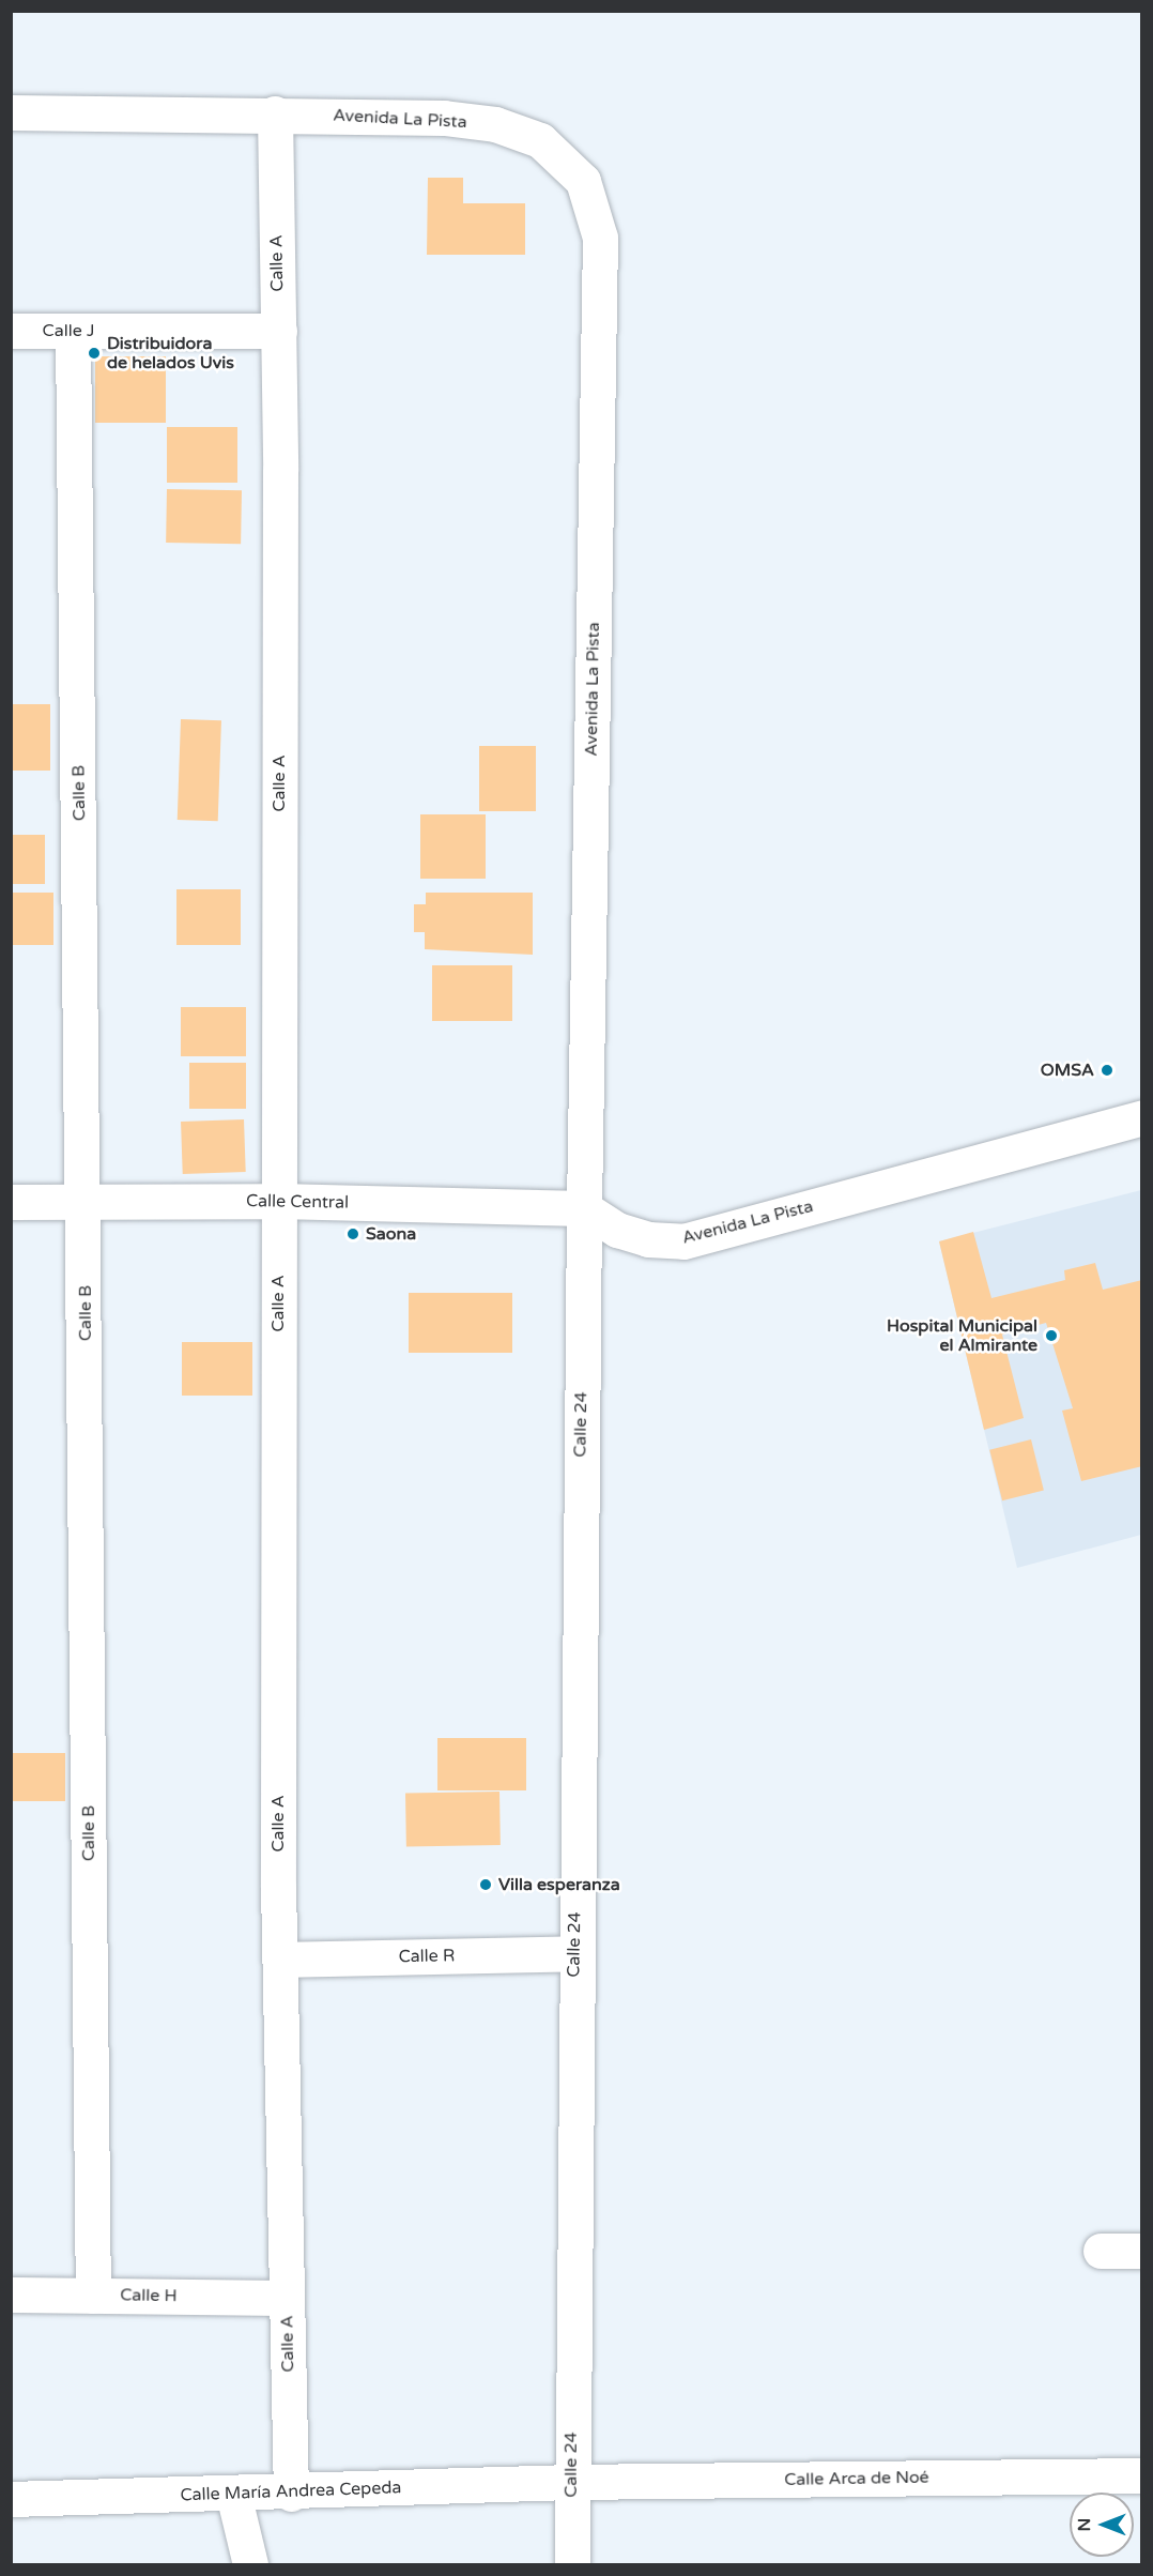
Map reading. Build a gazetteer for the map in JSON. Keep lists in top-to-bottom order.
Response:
{
  "streets": {
    "street": [
      "Avenida La Pista",
      "Calle A",
      "Calle J",
      "Calle B",
      "Calle Central",
      "Calle 24",
      "Calle R",
      "Calle H",
      "Calle Arca de Noé",
      "Calle María Andrea Cepeda"
    ]
  },
  "crossings": [
    ["Avenida La Pista", "Calle A"],
    ["Avenida La Pista", "Calle Central"],
    ["Avenida La Pista", "Calle 24"],
    ["Calle A", "Calle J"],
    ["Calle A", "Calle Central"],
    ["Calle A", "Calle R"],
    ["Calle A", "Calle H"],
    ["Calle A", "Calle María Andrea Cepeda"],
    ["Calle J", "Calle B"],
    ["Calle B", "Calle Central"],
    ["Calle B", "Calle H"],
    ["Calle Central", "Calle 24"],
    ["Calle 24", "Calle R"],
    ["Calle 24", "Calle Arca de Noé"],
    ["Calle 24", "Calle María Andrea Cepeda"],
    ["Calle Arca de Noé", "Calle María Andrea Cepeda"]
  ],
  "places": [
    "Distribuidora de helados Uvis",
    "OMSA",
    "Saona",
    "Hospital Municipal el Almirante",
    "Villa esperanza"
  ],
  "north": "left"
}
